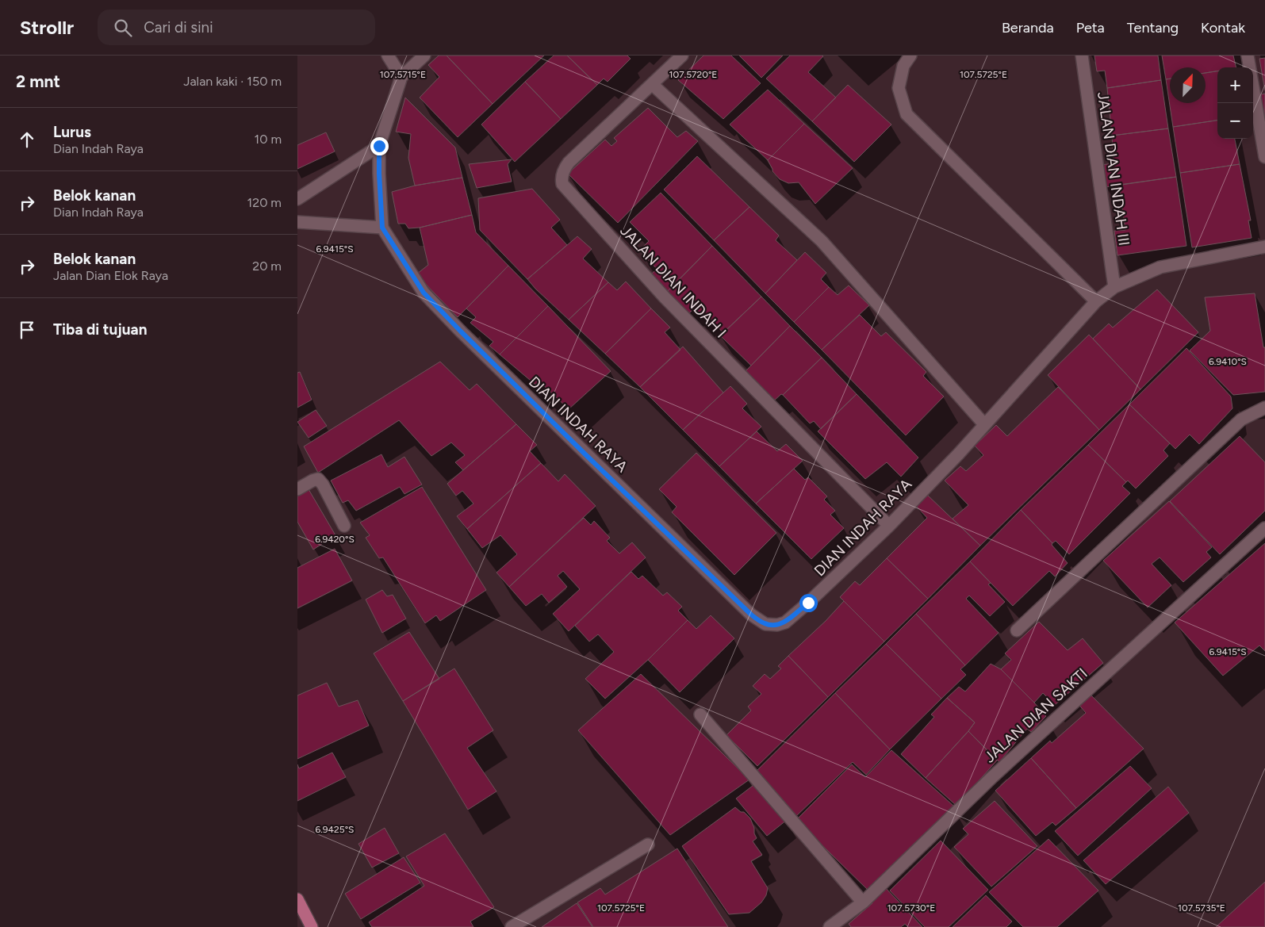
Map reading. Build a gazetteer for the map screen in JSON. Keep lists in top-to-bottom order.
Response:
{
  "streets": {
    "street": [
      "JALAN DIAN INDAH III",
      "JALAN DIAN INDAH I",
      "DIAN INDAH RAYA",
      "JALAN DIAN SAKTI"
    ]
  },
  "crossings": [
    ["JALAN DIAN INDAH III", "DIAN INDAH RAYA"],
    ["JALAN DIAN INDAH I", "DIAN INDAH RAYA"]
  ],
  "north": "top right",
  "page": {
    "header": "Strollr",
    "search": "Cari di sini",
    "nav": [
      "Beranda",
      "Peta",
      "Tentang",
      "Kontak"
    ],
    "heading": ["2 mnt", "Jalan kaki · 150 m"],
    "map_buttons": ["+", "−"],
    "list": [
      ["Lurus", "Dian Indah Raya", "10 m"],
      ["Belok kanan", "Dian Indah Raya", "120 m"],
      ["Belok kanan", "Jalan Dian Elok Raya", "20 m"],
      "Tiba di tujuan"
    ]
  },
  "coordinates": [
    "107.5715°E",
    "107.5720°E",
    "107.5725°E",
    "6.9415°S",
    "6.9410°S",
    "6.9420°S",
    "6.9425°S",
    "107.5730°E",
    "107.5735°E"
  ]
}
